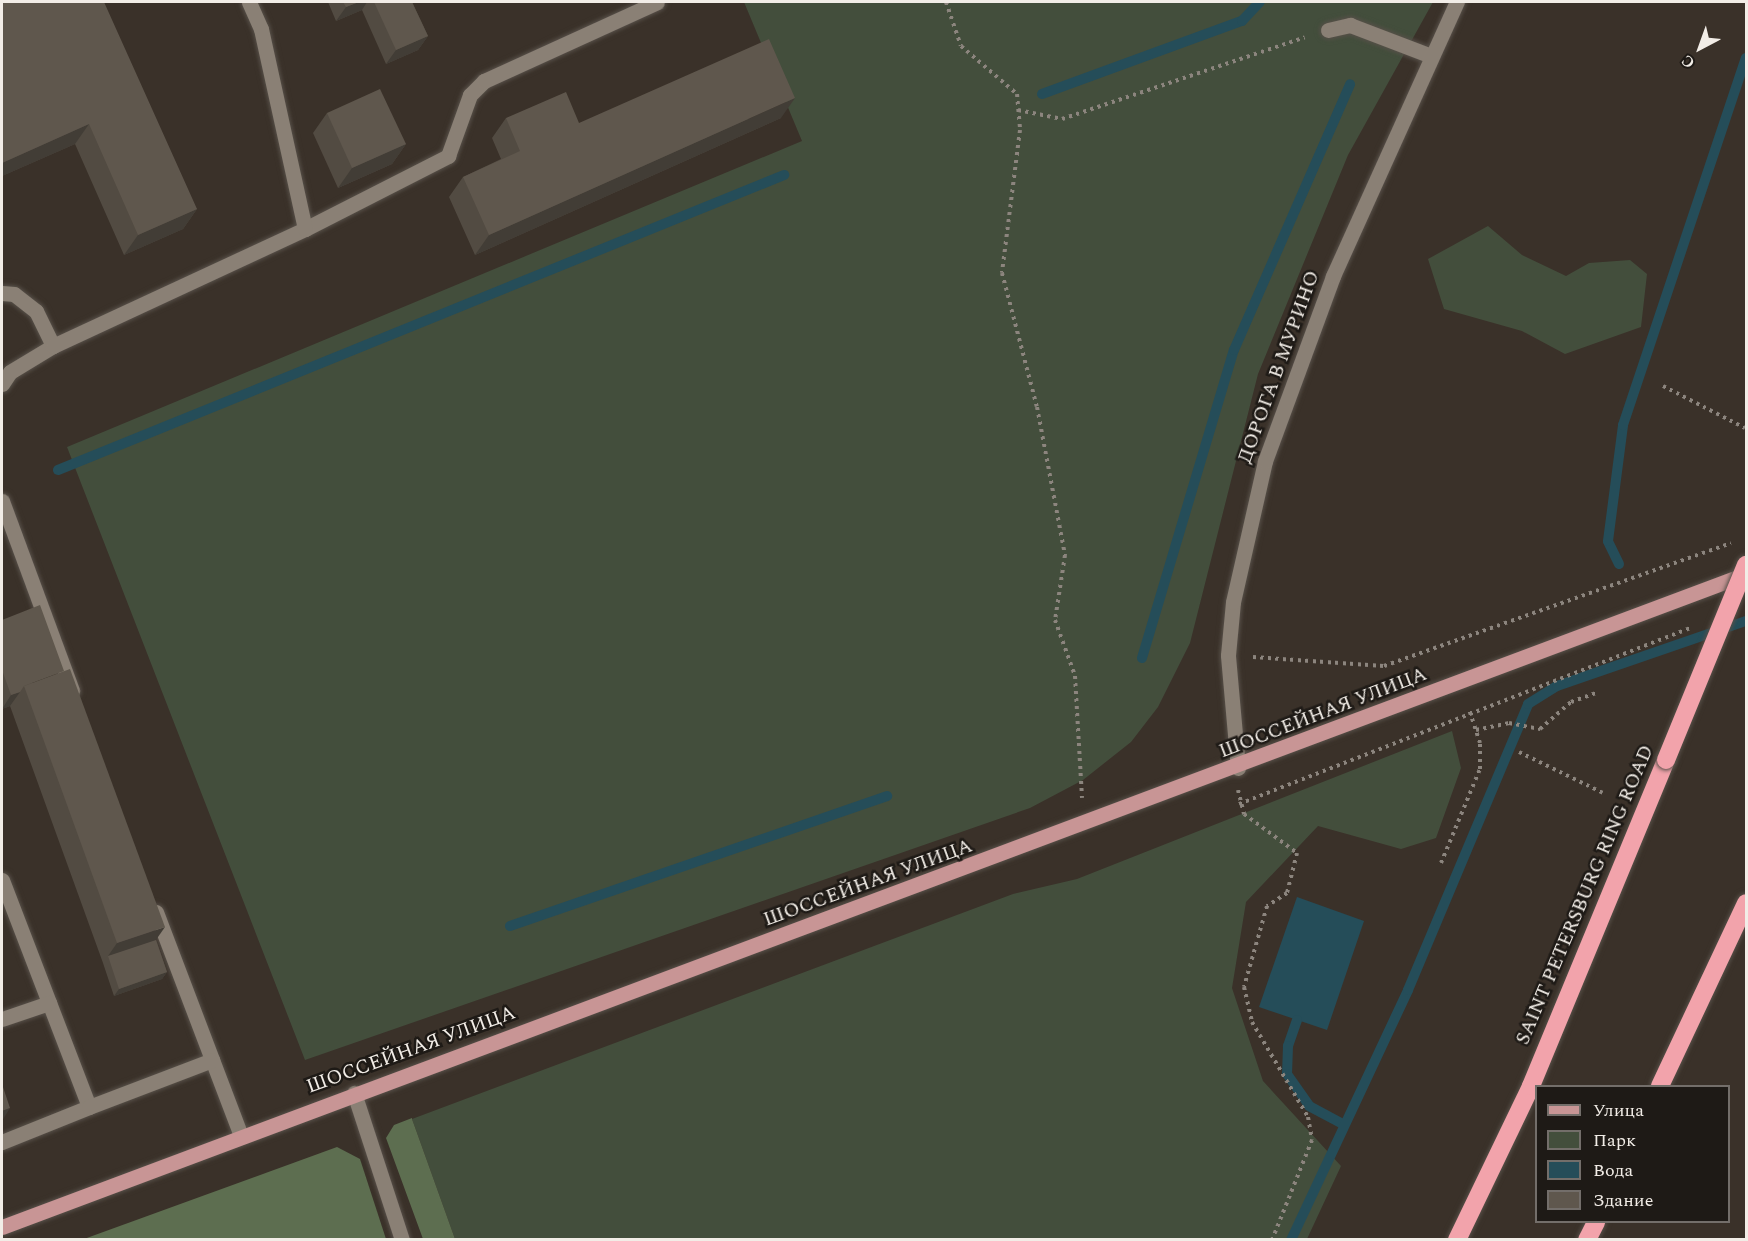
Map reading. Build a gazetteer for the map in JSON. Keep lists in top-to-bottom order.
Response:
{
  "streets": {
    "highway": ["SAINT PETERSBURG RING ROAD"],
    "main road": ["ШОССЕЙНАЯ УЛИЦА"],
    "street": ["ДОРОГА В МУРИНО"]
  },
  "crossings": [
    ["ДОРОГА В МУРИНО", "ШОССЕЙНАЯ УЛИЦА"]
  ],
  "legend": [
    "Улица",
    "Парк",
    "Вода",
    "Здание"
  ],
  "north": "bottom left"
}
